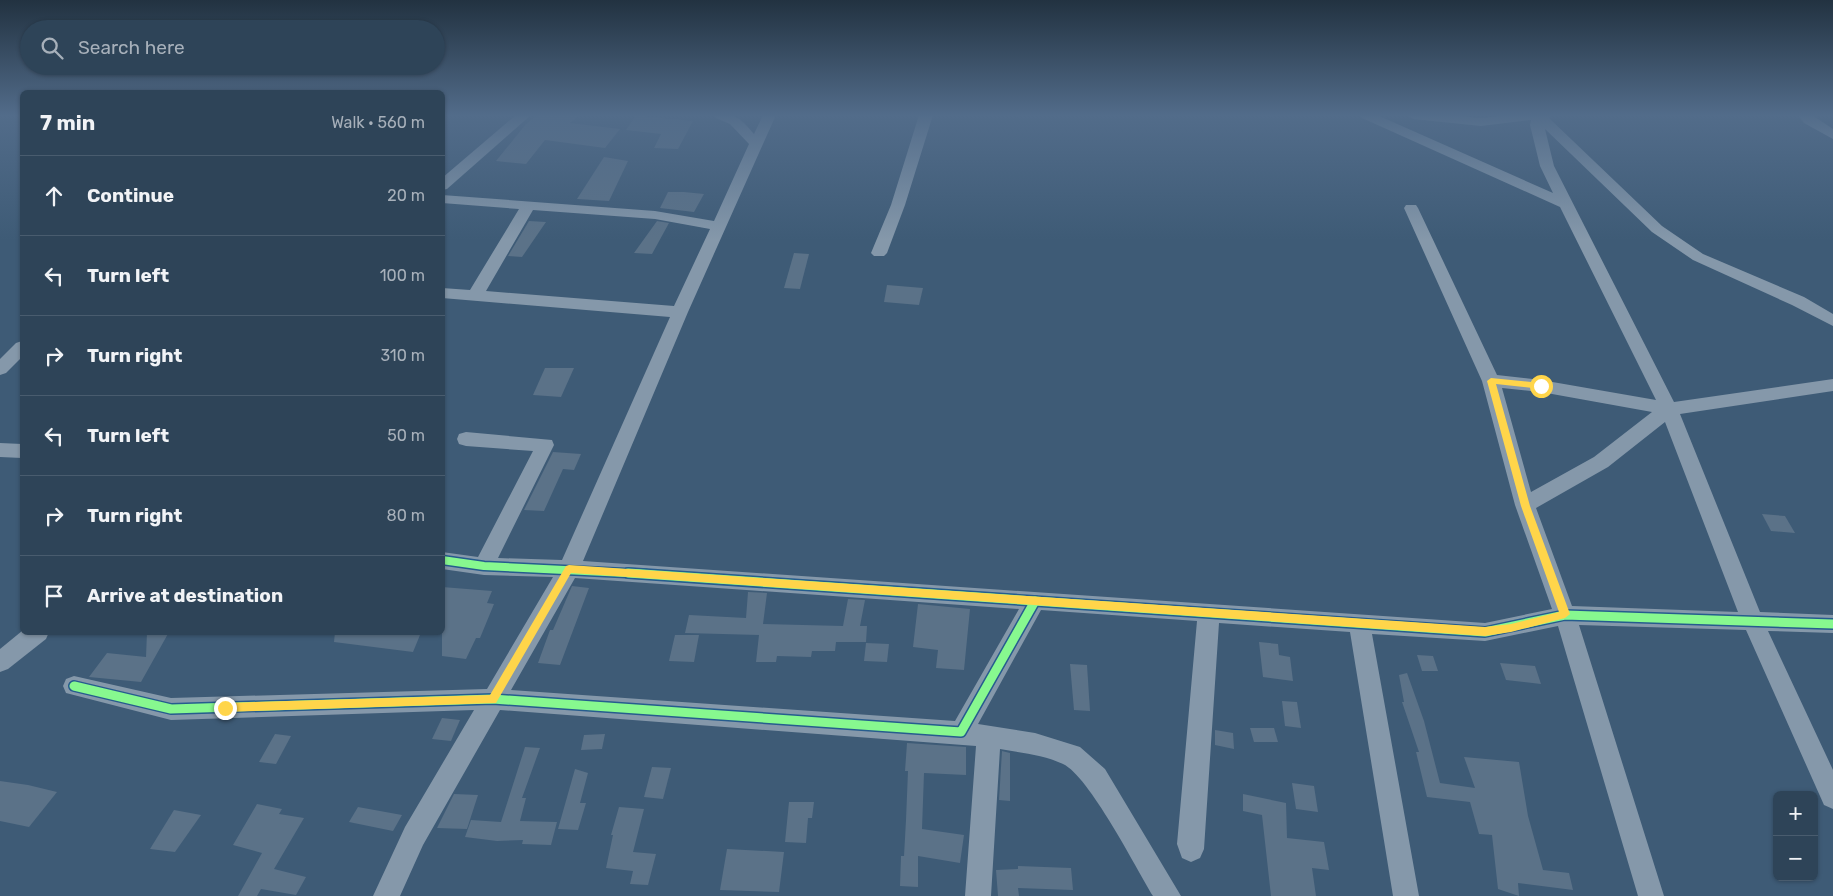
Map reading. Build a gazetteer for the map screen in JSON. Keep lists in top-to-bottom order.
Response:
{
  "page": {
    "search": "Search here",
    "heading": ["7 min", "Walk · 560 m"],
    "list": [
      ["Continue", "20 m"],
      ["Turn left", "100 m"],
      ["Turn right", "310 m"],
      ["Turn left", "50 m"],
      ["Turn right", "80 m"],
      "Arrive at destination"
    ],
    "map_buttons": ["+", "−"]
  }
}
